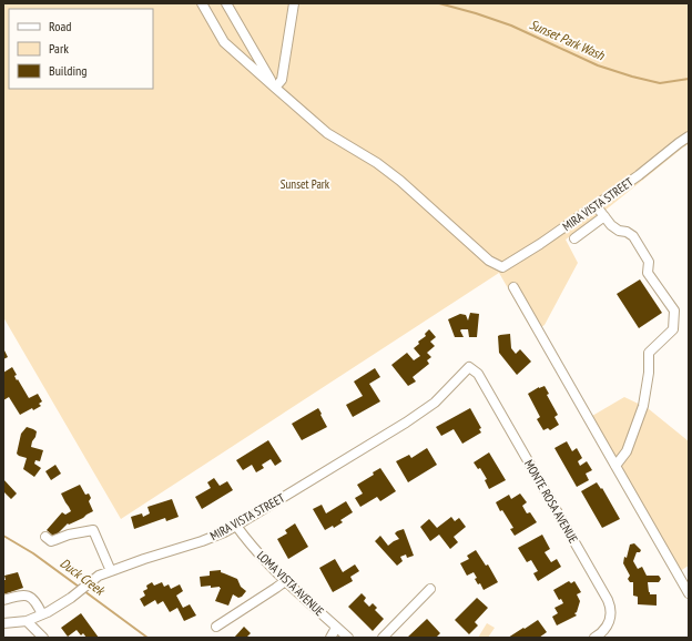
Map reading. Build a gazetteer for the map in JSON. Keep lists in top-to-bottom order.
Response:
{
  "streets": {
    "street": ["MIRA VISTA STREET", "MONTE ROSA AVENUE", "LOMA VISTA AVENUE"]
  },
  "crossings": [
    ["MIRA VISTA STREET", "MONTE ROSA AVENUE"],
    ["MIRA VISTA STREET", "LOMA VISTA AVENUE"]
  ],
  "water": ["Sunset Park Wash", "Duck Creek"],
  "parks": ["Sunset Park"],
  "legend": ["Road", "Park", "Building"]
}
